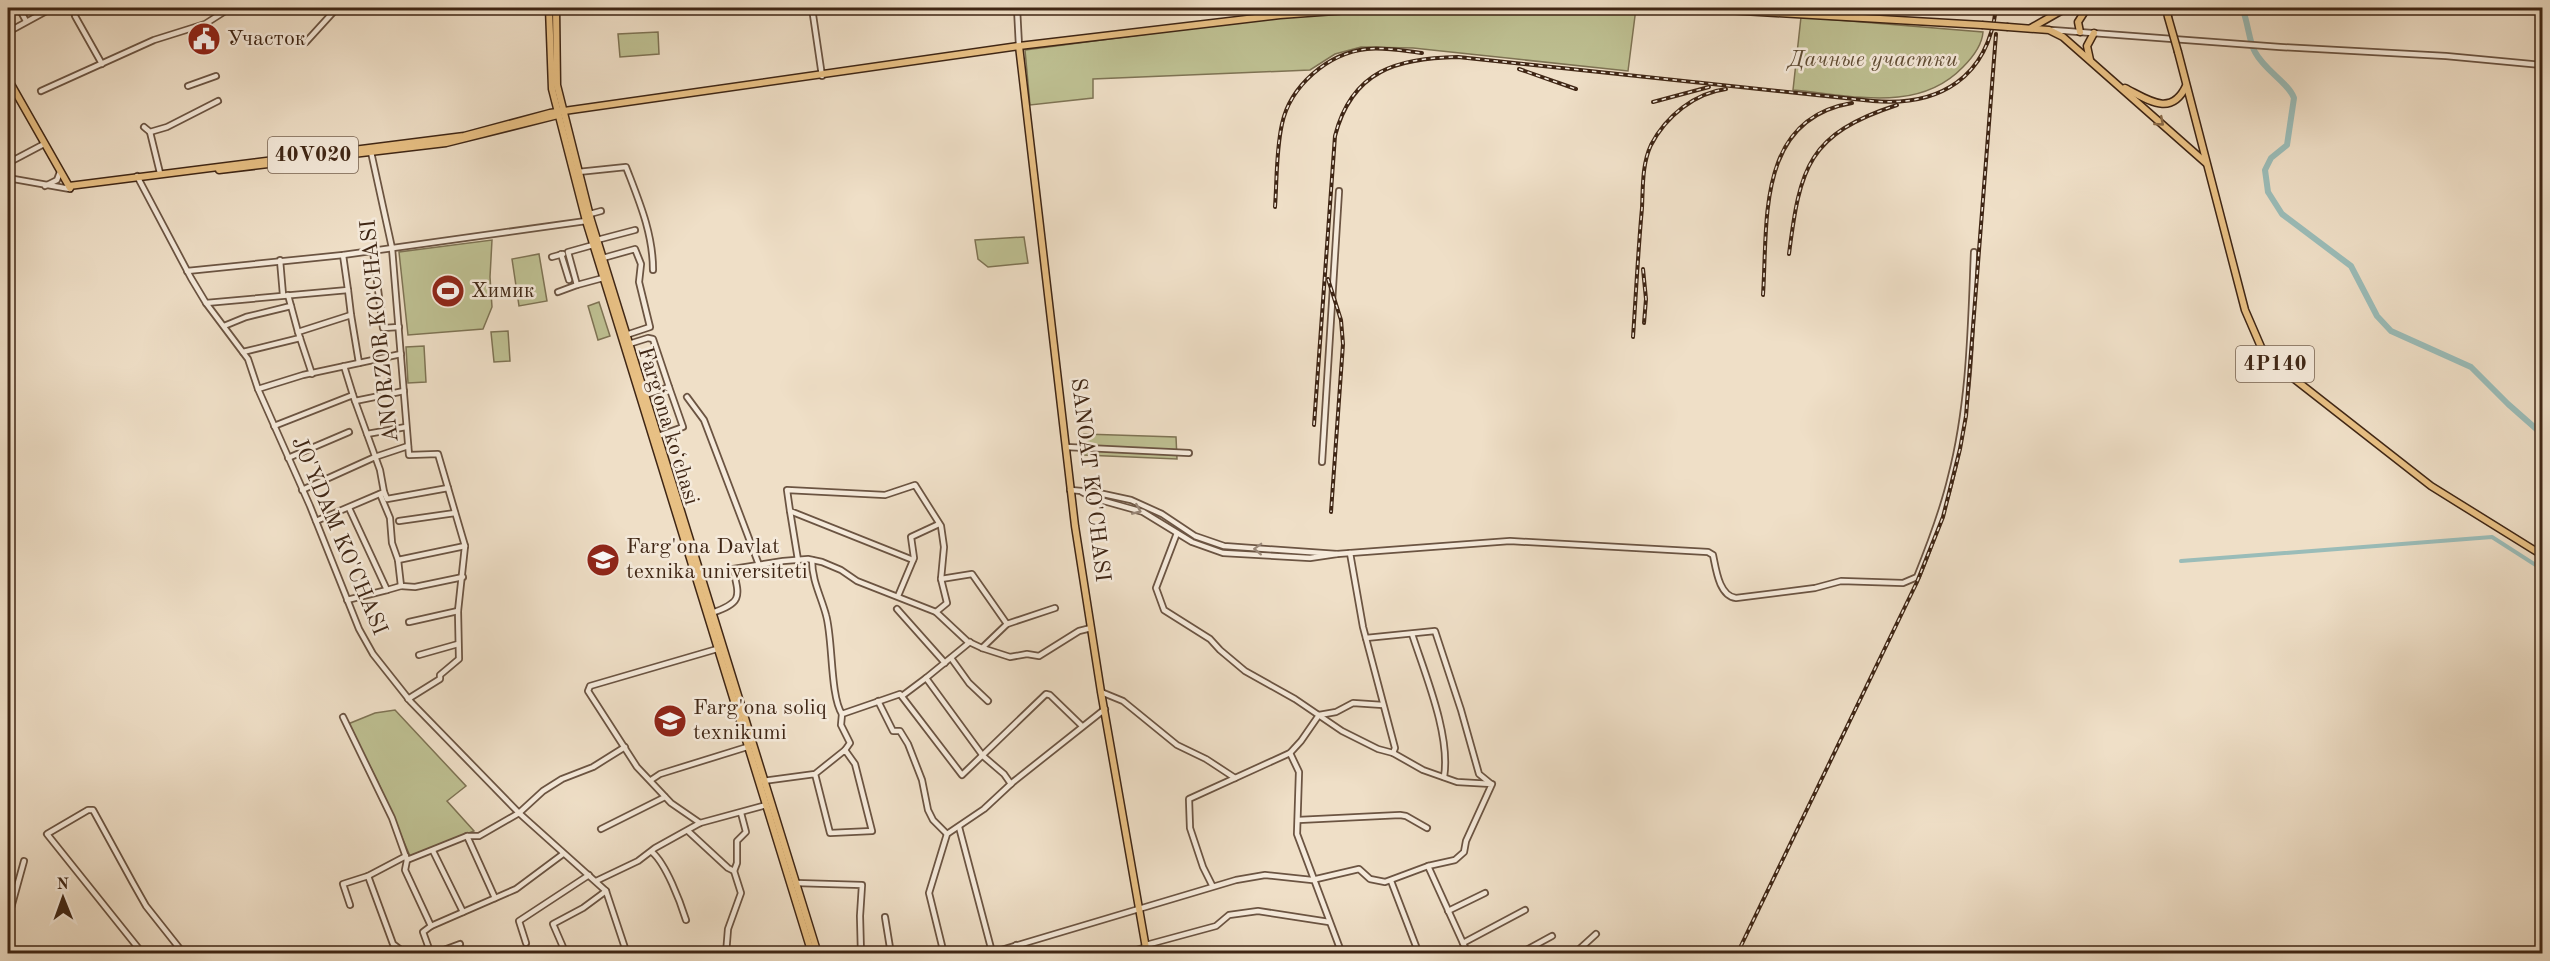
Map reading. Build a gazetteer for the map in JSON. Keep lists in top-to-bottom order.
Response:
{
  "streets": {
    "main road": [
      "40V020",
      "4P140",
      "Fargʻona koʻchasi",
      "SANOAT KO'CHASI"
    ],
    "street": ["ANORZOR KO'CHASI", "JO'YDAM KO'CHASI"]
  },
  "crossings": [
    ["40V020", "Fargʻona koʻchasi"],
    ["40V020", "JO'YDAM KO'CHASI"],
    ["ANORZOR KO'CHASI", "JO'YDAM KO'CHASI"]
  ],
  "parks": ["Дачные участки"],
  "places": {
    "public building": ["Участок"],
    "sports": ["Химик"],
    "school or university": ["Farg'ona Davlat texnika universiteti", "Farg'ona soliq texnikumi"]
  },
  "north": "top"
}
